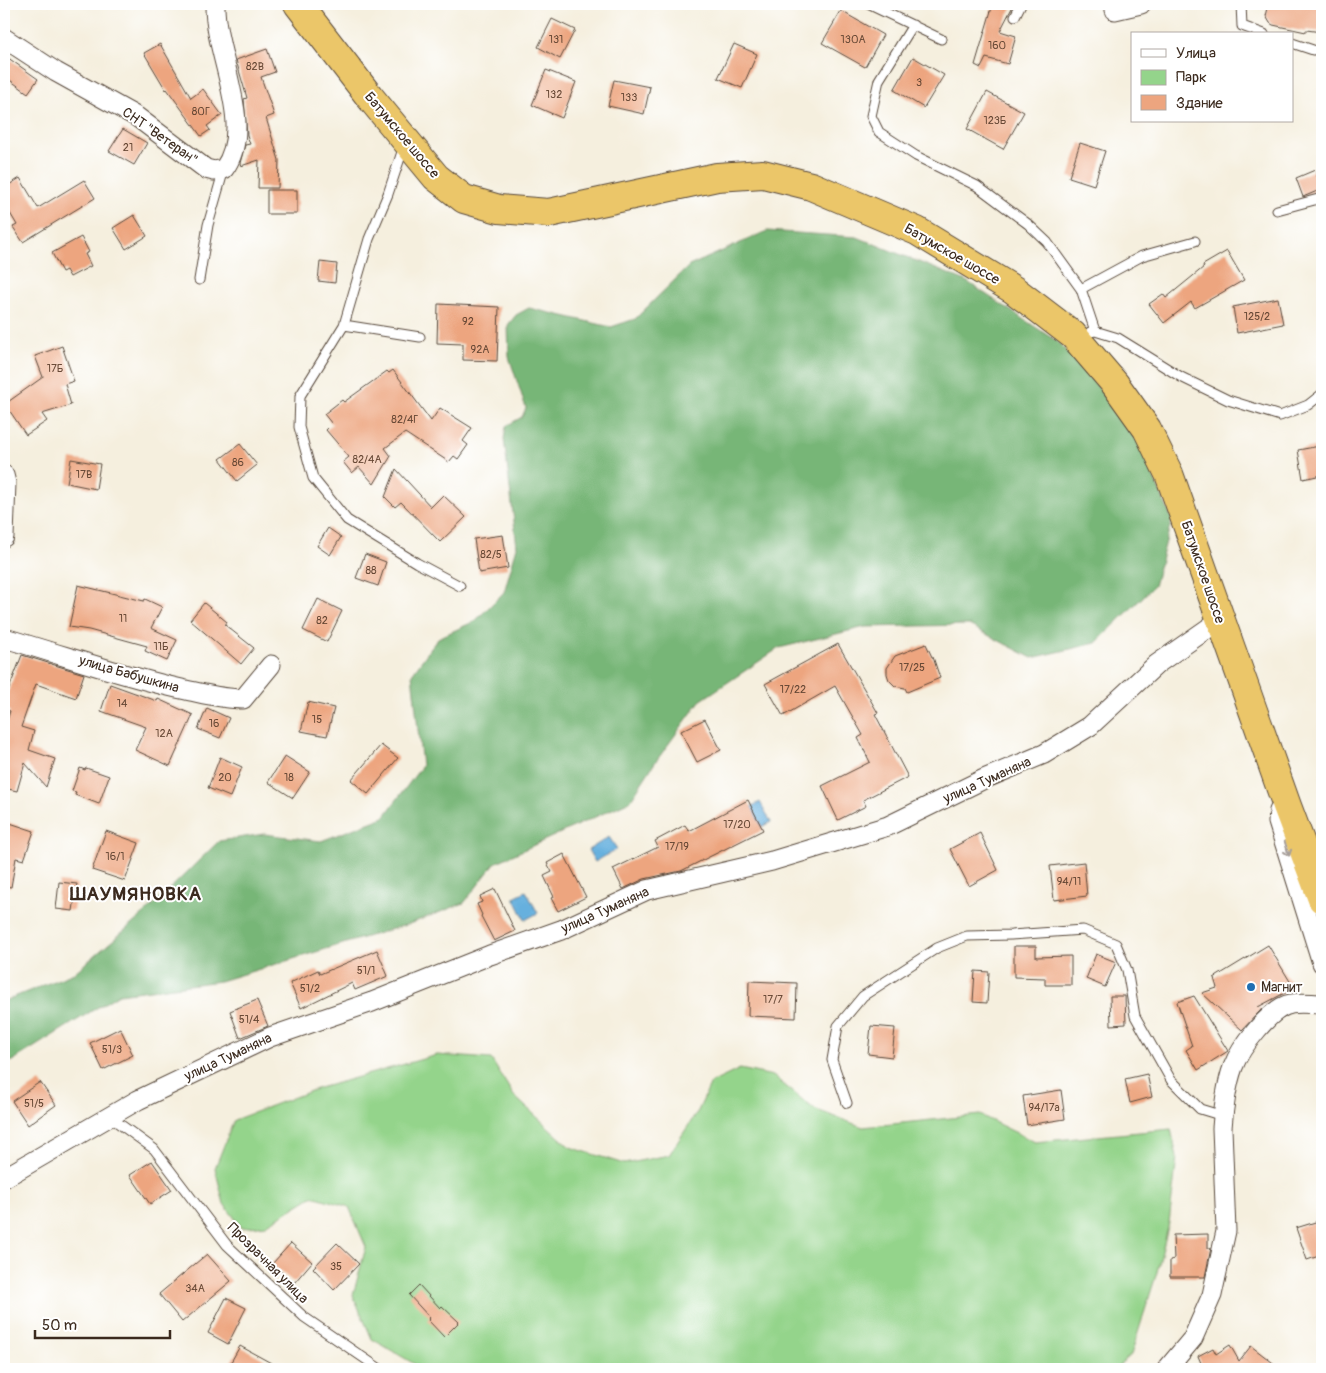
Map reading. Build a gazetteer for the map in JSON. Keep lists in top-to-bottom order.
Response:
{
  "streets": {
    "highway": ["Батумское шоссе"],
    "street": ["СНТ \"Ветеран\"", "улица Бабушкина", "улица Туманяна"],
    "lane": ["Прозрачная улица"]
  },
  "crossings": [
    ["Батумское шоссе", "улица Туманяна"],
    ["улица Туманяна", "Прозрачная улица"]
  ],
  "districts": ["ШАУМЯНОВКА"],
  "places": ["Магнит"],
  "house_numbers": [
    "131",
    "130А",
    "160",
    "82В",
    "3",
    "132",
    "133",
    "80Г",
    "123Б",
    "21",
    "125/2",
    "92",
    "92А",
    "17Б",
    "82/4Г",
    "82/4А",
    "86",
    "17В",
    "82/5",
    "88",
    "11",
    "82",
    "11Б",
    "17/25",
    "17/22",
    "14",
    "15",
    "16",
    "12А",
    "20",
    "18",
    "17/20",
    "17/19",
    "16/1",
    "94/11",
    "51/1",
    "51/2",
    "17/7",
    "51/4",
    "51/3",
    "51/5",
    "94/17а",
    "35",
    "34А"
  ],
  "legend": ["Улица", "Парк", "Здание"],
  "scale_bar": "50 m"
}
